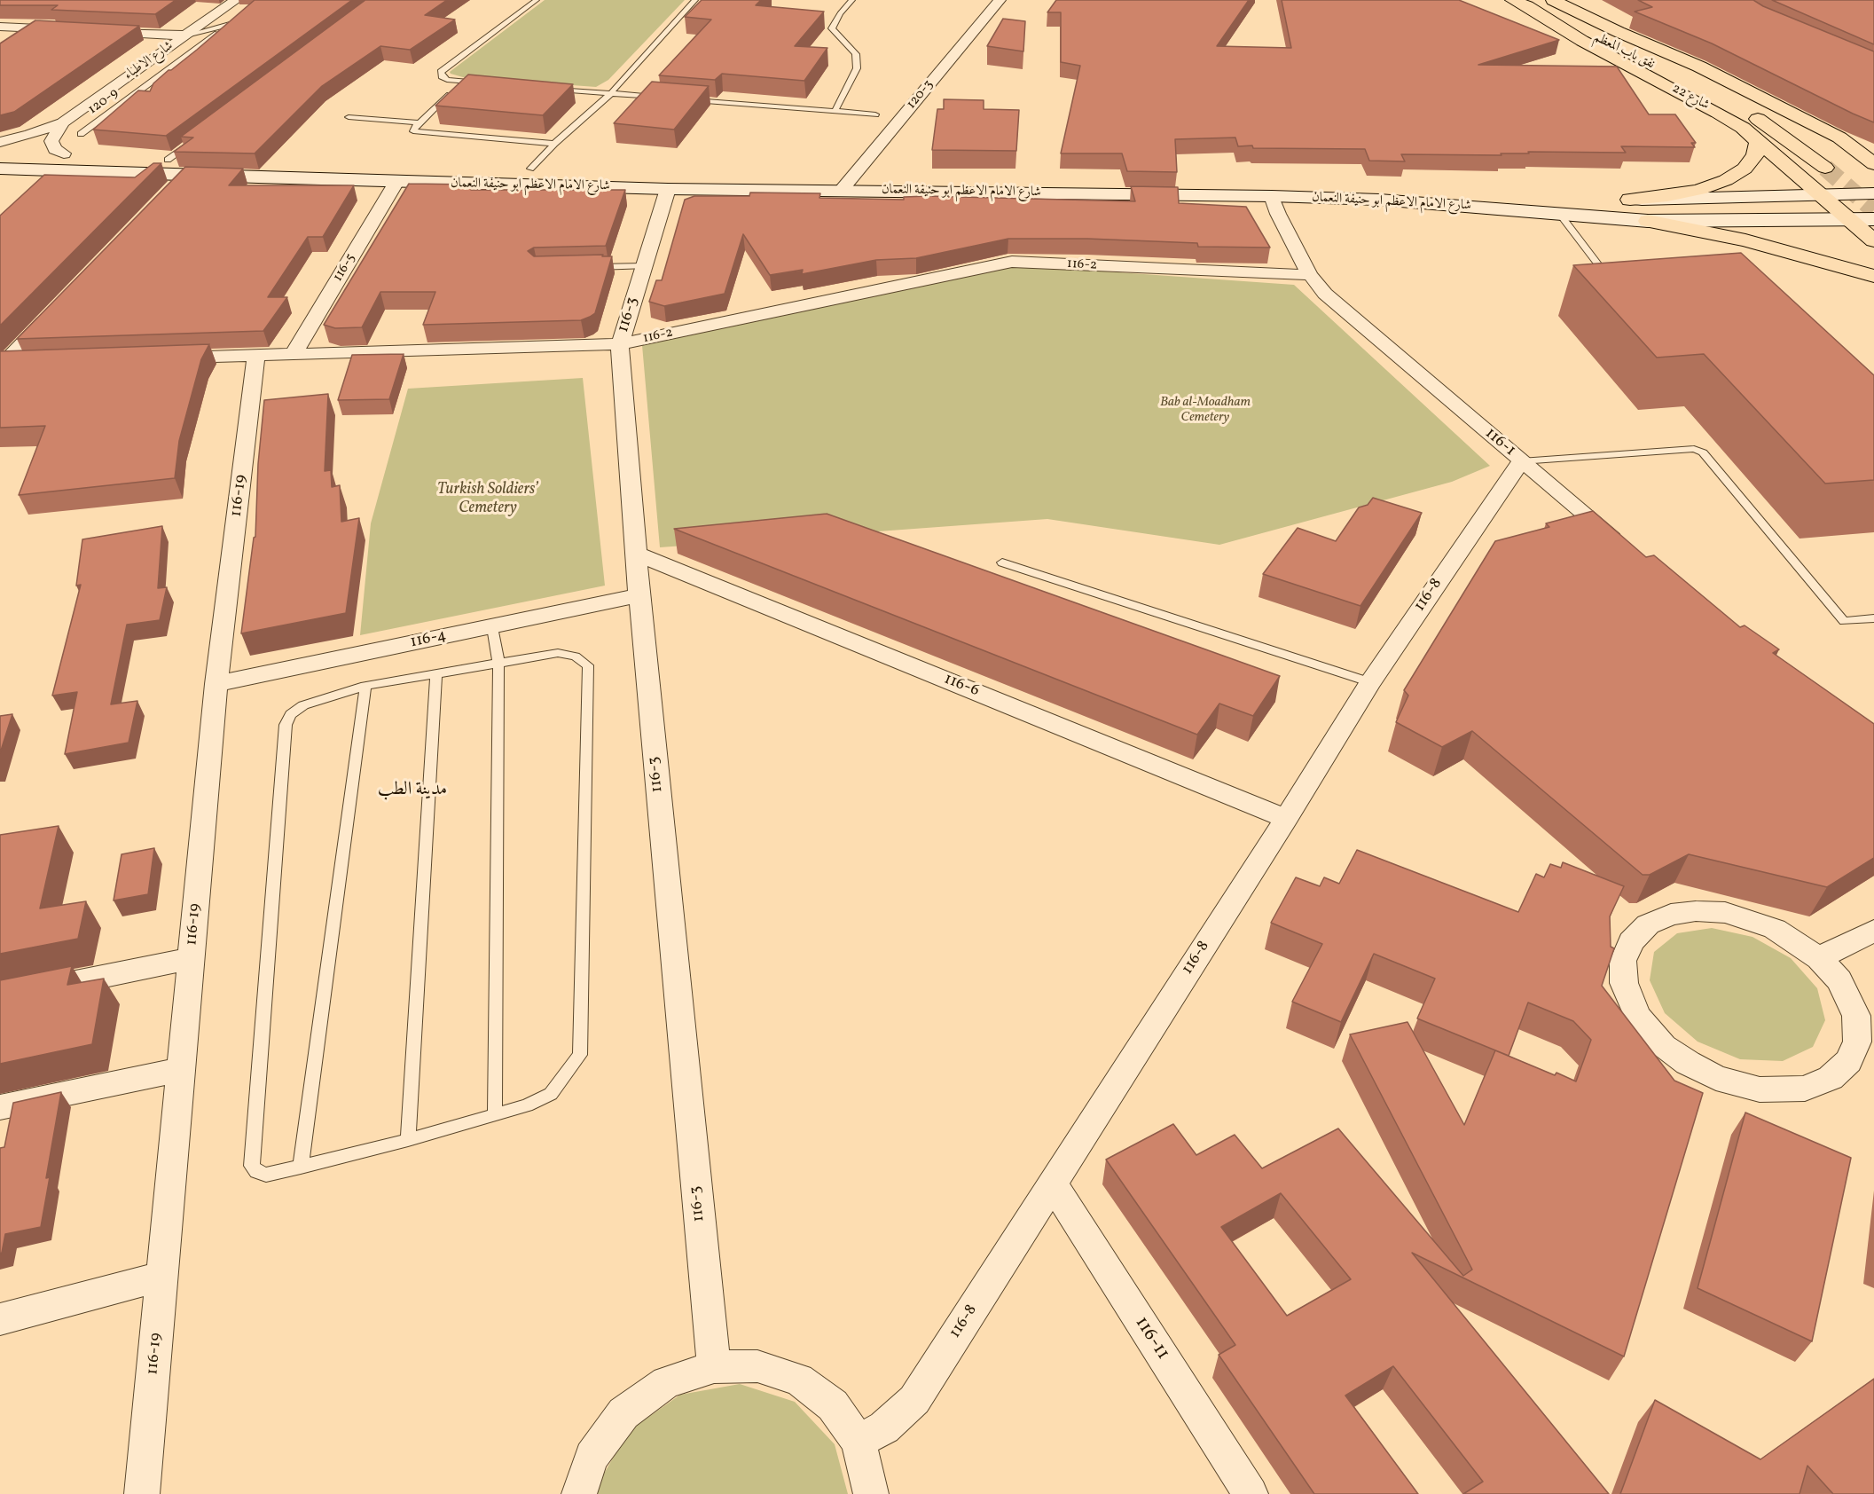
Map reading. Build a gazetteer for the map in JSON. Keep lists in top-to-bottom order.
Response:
{
  "streets": {
    "main road": ["نفق باب المعظم", "شارع 22", "شارع الامام الاعظم ابو حنيفة النعمان"],
    "street": [
      "شارع الاطباء",
      "120-3",
      "116-2",
      "116-5",
      "116-3",
      "116-1",
      "116-19",
      "116-8",
      "116-4",
      "116-6",
      "116-11"
    ],
    "lane": ["120-9"]
  },
  "crossings": [
    ["نفق باب المعظم", "شارع 22"],
    ["120-3", "شارع الامام الاعظم ابو حنيفة النعمان"],
    ["شارع 22", "شارع الامام الاعظم ابو حنيفة النعمان"],
    ["شارع الامام الاعظم ابو حنيفة النعمان", "116-5"],
    ["شارع الامام الاعظم ابو حنيفة النعمان", "116-3"],
    ["شارع الامام الاعظم ابو حنيفة النعمان", "116-1"],
    ["116-2", "116-5"],
    ["116-2", "116-3"],
    ["116-2", "116-1"],
    ["116-2", "116-19"],
    ["116-3", "116-4"],
    ["116-3", "116-6"],
    ["116-1", "116-8"],
    ["116-19", "116-4"],
    ["116-8", "116-6"],
    ["116-8", "116-11"]
  ],
  "districts": ["مدينة الطب"],
  "parks": ["Bab al-Moadham Cemetery", "Turkish Soldiers’ Cemetery"]
}
